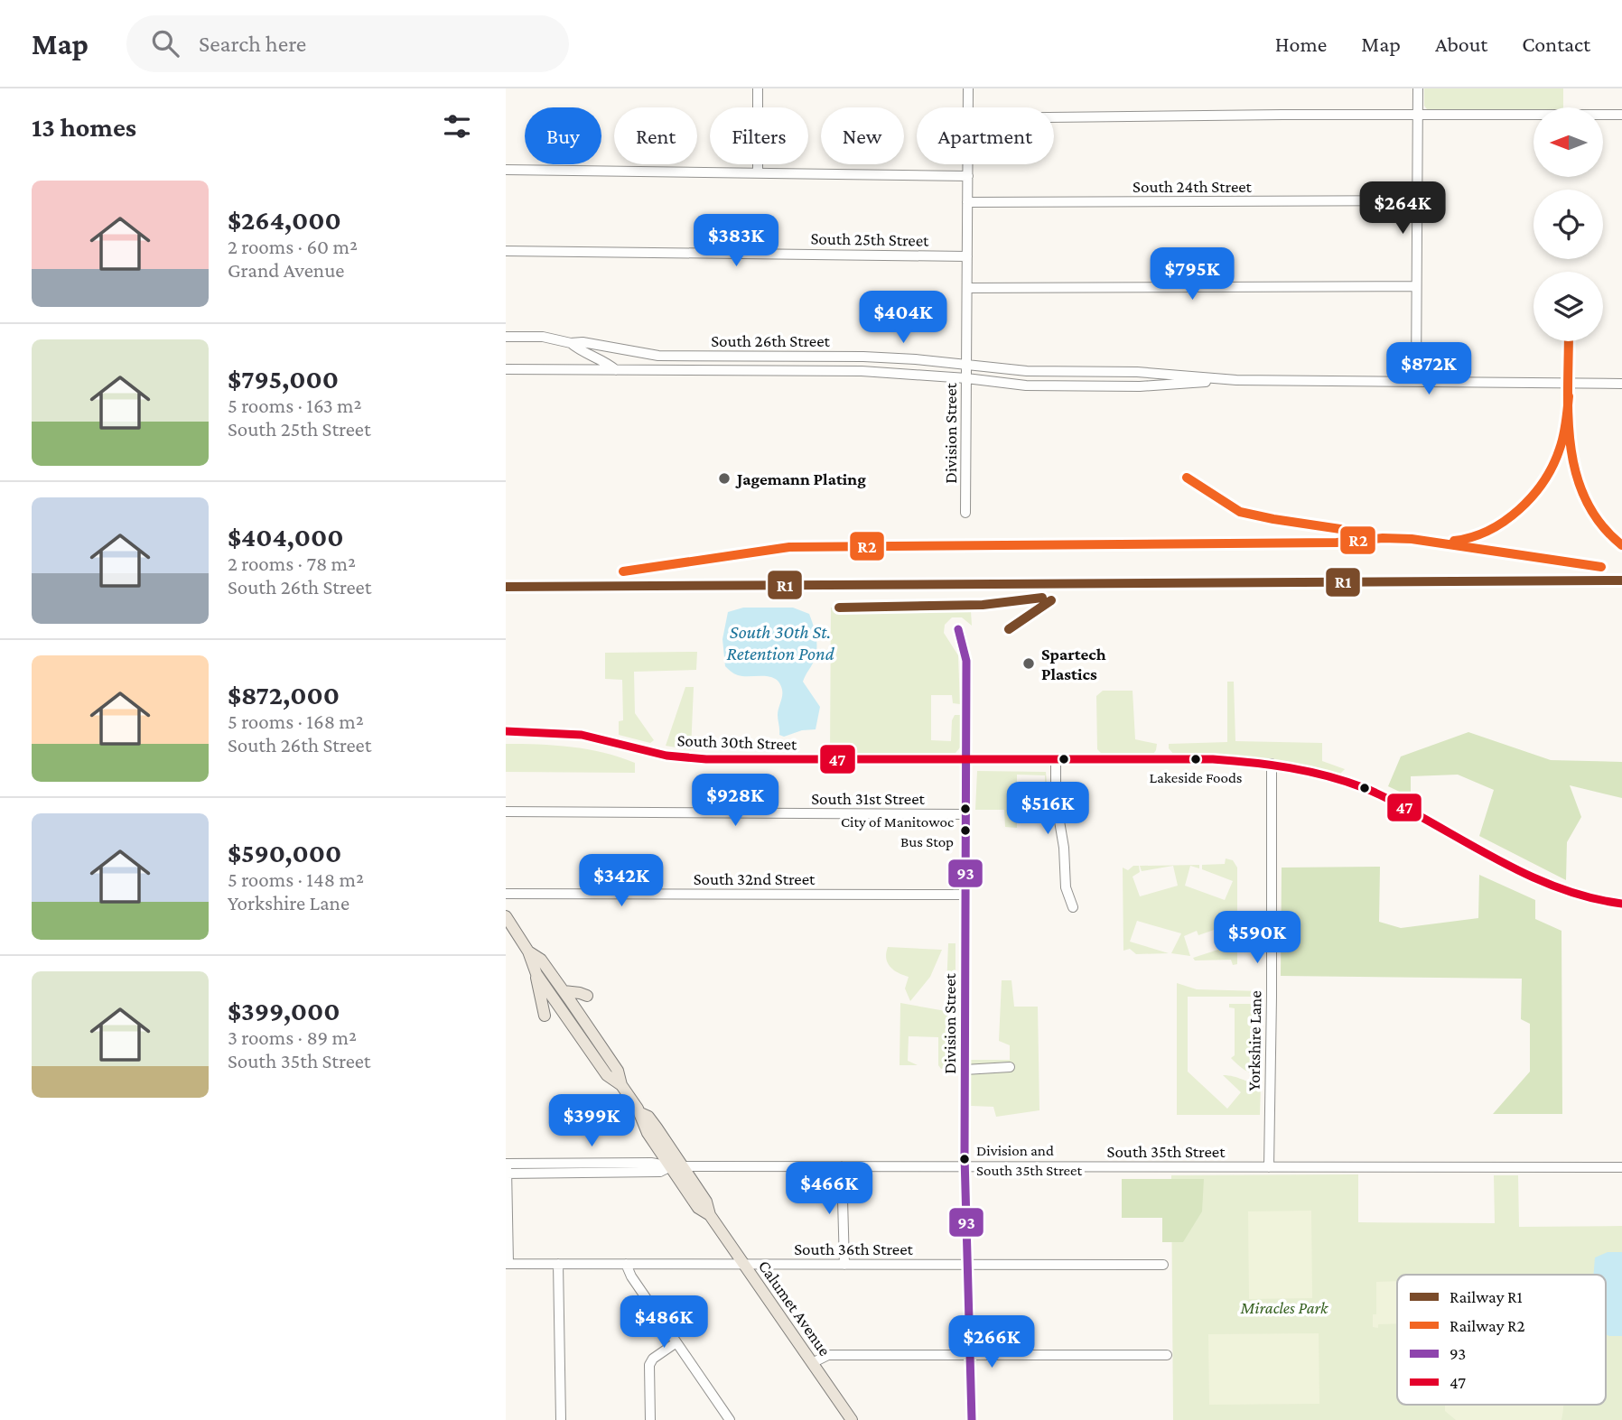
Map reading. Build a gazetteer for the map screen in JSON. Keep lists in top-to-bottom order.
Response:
{
  "streets": {
    "main road": ["Calumet Avenue"],
    "street": [
      "South 24th Street",
      "South 25th Street",
      "South 26th Street",
      "Division Street",
      "South 30th Street",
      "South 31st Street",
      "South 32nd Street",
      "Yorkshire Lane",
      "South 35th Street",
      "South 36th Street"
    ]
  },
  "crossings": [
    ["South 24th Street", "Division Street"],
    ["South 25th Street", "Division Street"],
    ["South 26th Street", "Division Street"],
    ["Division Street", "South 30th Street"],
    ["Division Street", "South 31st Street"],
    ["Division Street", "South 32nd Street"],
    ["Division Street", "South 35th Street"],
    ["Division Street", "South 36th Street"],
    ["South 30th Street", "Yorkshire Lane"],
    ["Yorkshire Lane", "South 35th Street"],
    ["South 35th Street", "Calumet Avenue"],
    ["South 36th Street", "Calumet Avenue"]
  ],
  "water": ["South 30th St. Retention Pond"],
  "parks": ["Miracles Park"],
  "places": [
    "Jagemann Plating",
    "Spartech Plastics",
    "Lakeside Foods",
    "City of Manitowoc Bus Stop",
    "Division and South 35th Street"
  ],
  "lines": [
    "rail line R2",
    "rail line R1",
    "transit line 93",
    "transit line 47"
  ],
  "legend": [
    "Railway R1",
    "Railway R2",
    "93",
    "47"
  ],
  "north": "left",
  "page": {
    "header": "Map",
    "search": "Search here",
    "nav": [
      "Home",
      "Map",
      "About",
      "Contact"
    ],
    "heading": "13 homes",
    "chip": [
      "Buy",
      "Rent",
      "Filters",
      "New",
      "Apartment"
    ],
    "list": [
      {
        "name": "$264,000",
        "note": "2 rooms · 60 m² · Grand Avenue"
      },
      {
        "name": "$795,000",
        "note": "5 rooms · 163 m² · South 25th Street"
      },
      {
        "name": "$404,000",
        "note": "2 rooms · 78 m² · South 26th Street"
      },
      {
        "name": "$872,000",
        "note": "5 rooms · 168 m² · South 26th Street"
      },
      {
        "name": "$590,000",
        "note": "5 rooms · 148 m² · Yorkshire Lane"
      },
      {
        "name": "$399,000",
        "note": "3 rooms · 89 m² · South 35th Street"
      }
    ],
    "price": [
      "$264K",
      "$383K",
      "$795K",
      "$404K",
      "$872K",
      "$928K",
      "$516K",
      "$342K",
      "$590K",
      "$399K",
      "$466K",
      "$486K",
      "$266K"
    ]
  }
}
